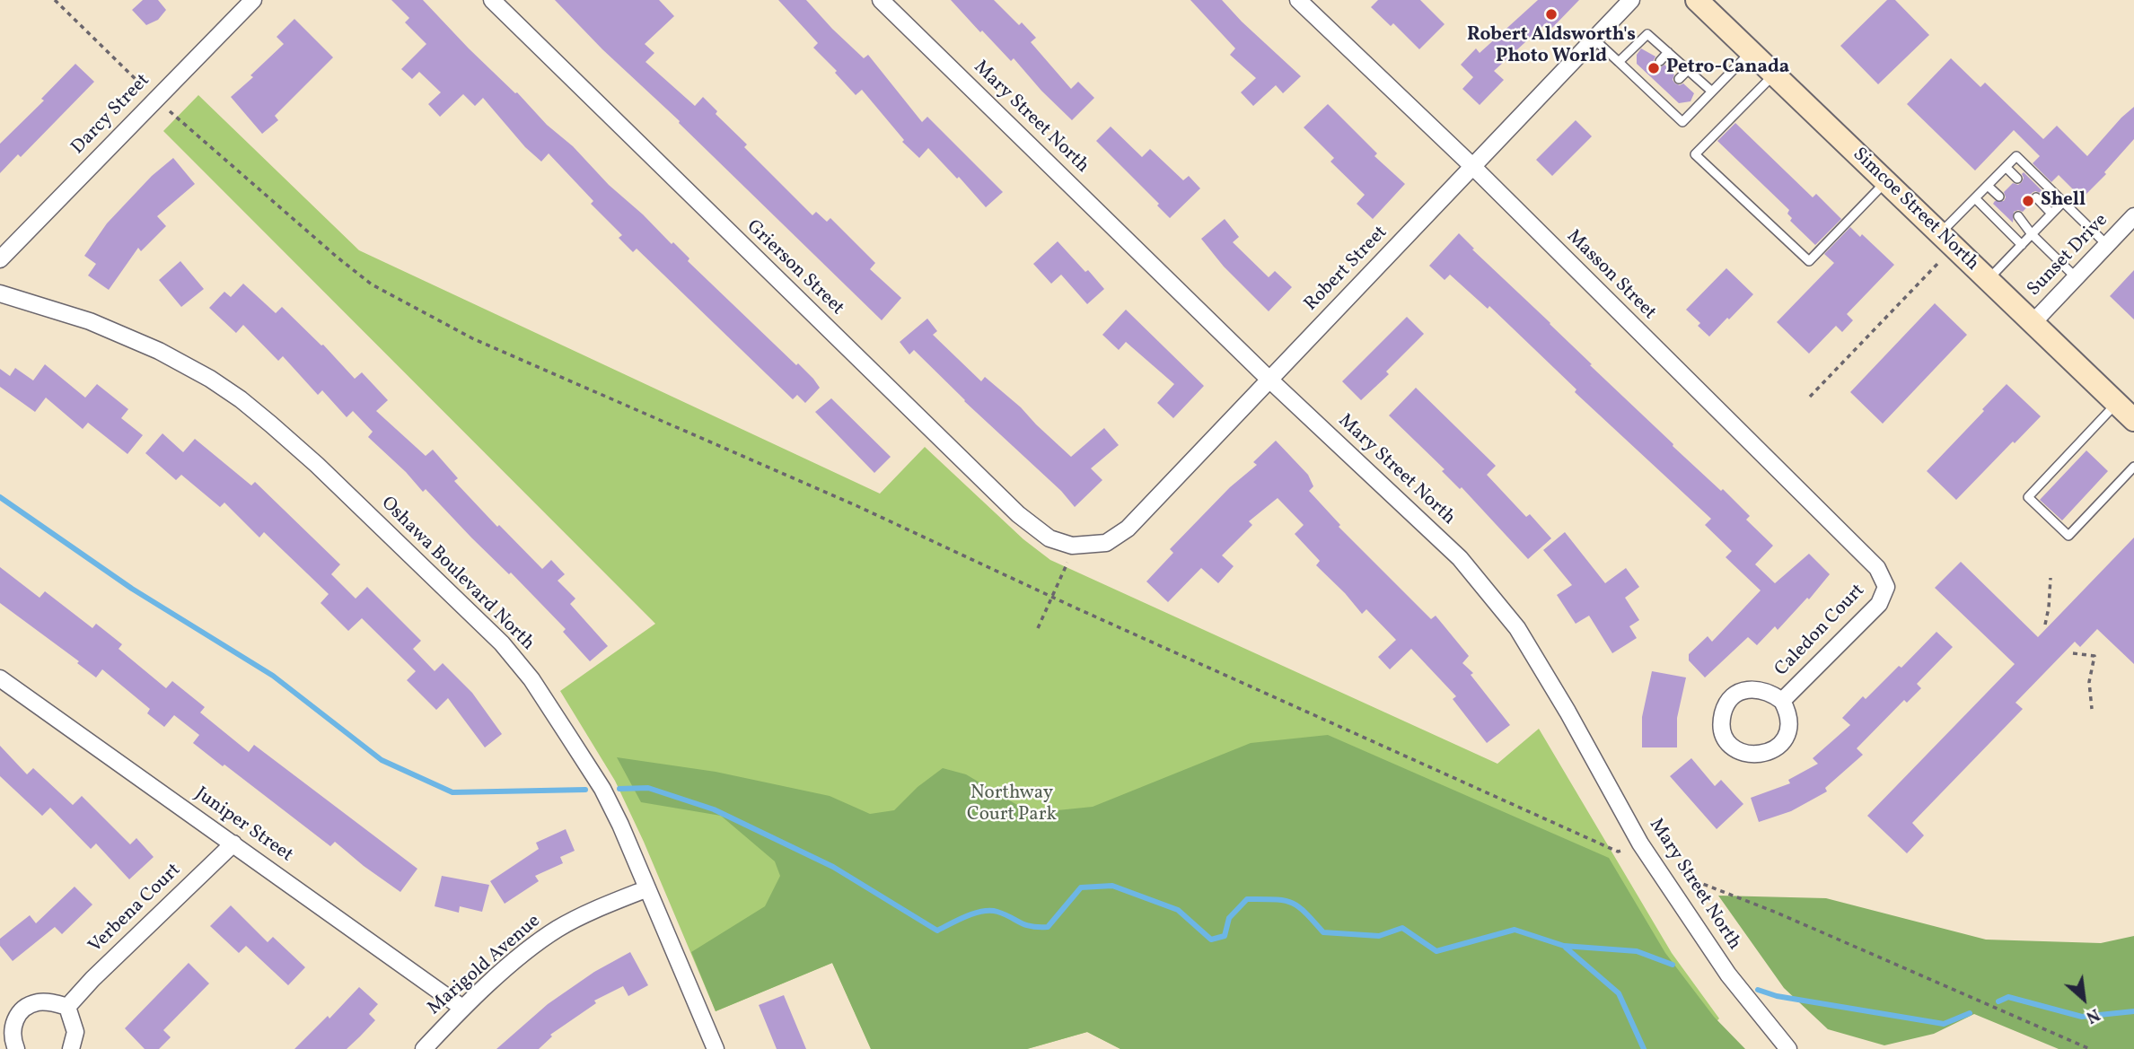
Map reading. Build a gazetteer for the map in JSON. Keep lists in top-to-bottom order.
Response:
{
  "streets": {
    "main road": ["Simcoe Street North"],
    "street": [
      "Darcy Street",
      "Mary Street North",
      "Sunset Drive",
      "Grierson Street",
      "Robert Street",
      "Masson Street",
      "Oshawa Boulevard North",
      "Caledon Court",
      "Juniper Street",
      "Verbena Court",
      "Marigold Avenue"
    ]
  },
  "crossings": [
    ["Mary Street North", "Robert Street"],
    ["Simcoe Street North", "Sunset Drive"],
    ["Grierson Street", "Robert Street"],
    ["Robert Street", "Masson Street"],
    ["Masson Street", "Caledon Court"],
    ["Oshawa Boulevard North", "Marigold Avenue"],
    ["Juniper Street", "Verbena Court"],
    ["Juniper Street", "Marigold Avenue"]
  ],
  "parks": ["Northway Court Park"],
  "places": ["Robert Aldsworth's Photo World", "Petro-Canada", "Shell"],
  "north": "bottom right"
}
